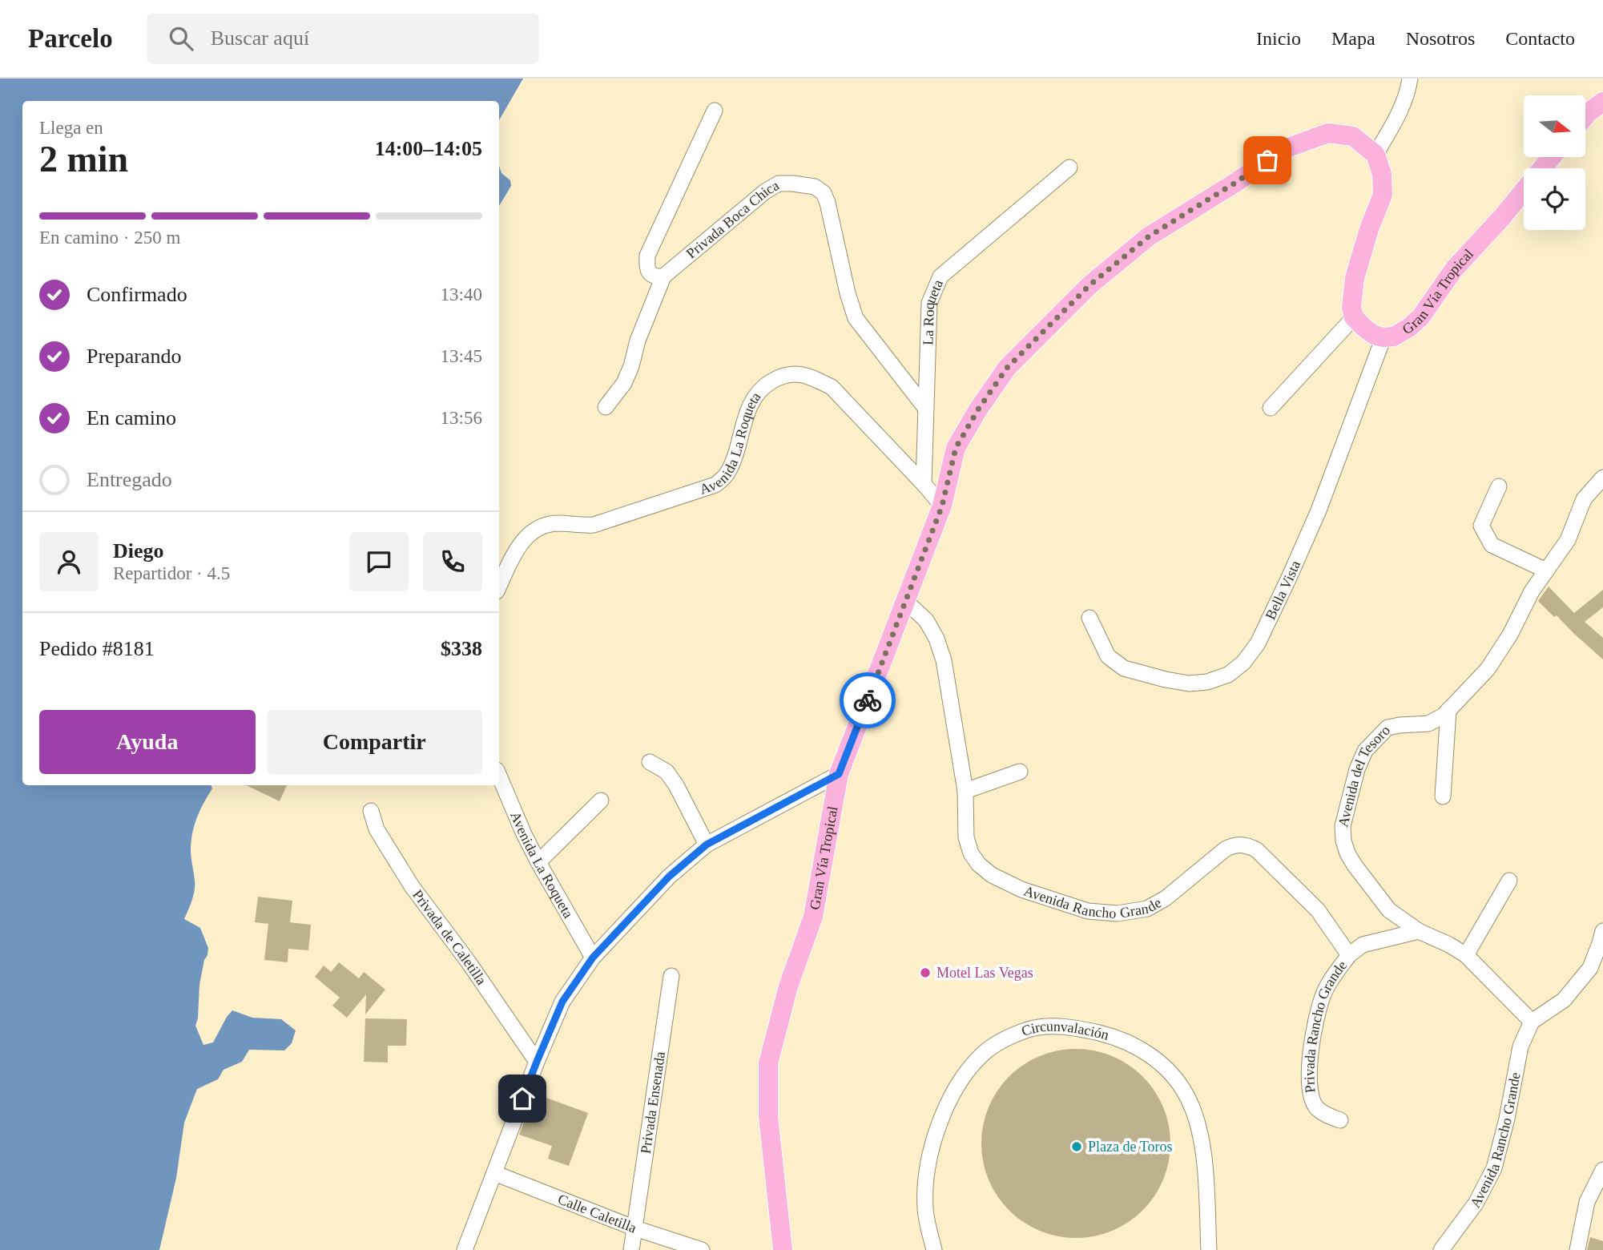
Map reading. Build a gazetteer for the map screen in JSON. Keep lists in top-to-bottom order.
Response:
{
  "streets": {
    "main road": ["Gran Vía Tropical"],
    "street": [
      "Privada Boca Chica",
      "La Roqueta",
      "Avenida La Roqueta",
      "Bella Vista",
      "Avenida del Tesoro",
      "Avenida Rancho Grande",
      "Privada de Caletilla",
      "Privada Rancho Grande",
      "Circunvalación",
      "Privada Ensenada",
      "Calle Caletilla"
    ]
  },
  "crossings": [
    ["Privada Boca Chica", "La Roqueta"],
    ["Gran Vía Tropical", "Avenida La Roqueta"],
    ["Gran Vía Tropical", "Bella Vista"],
    ["Gran Vía Tropical", "Avenida Rancho Grande"],
    ["La Roqueta", "Avenida La Roqueta"],
    ["Avenida del Tesoro", "Avenida Rancho Grande"],
    ["Avenida Rancho Grande", "Privada Rancho Grande"],
    ["Privada Ensenada", "Calle Caletilla"]
  ],
  "places": ["Motel Las Vegas", "Plaza de Toros"],
  "north": "right",
  "page": {
    "header": "Parcelo",
    "search": "Buscar aquí",
    "nav": [
      "Inicio",
      "Mapa",
      "Nosotros",
      "Contacto"
    ],
    "heading": ["2 min", "Llega en", "14:00–14:05"],
    "panel": [
      "Diego",
      "Repartidor · 4.5",
      "Pedido #8181",
      "$338"
    ],
    "bar": "En camino · 250 m",
    "list": [
      ["Confirmado", "13:40"],
      ["Preparando", "13:45"],
      ["En camino", "13:56"],
      "Entregado"
    ],
    "buttons": ["Ayuda", "Compartir"]
  }
}
